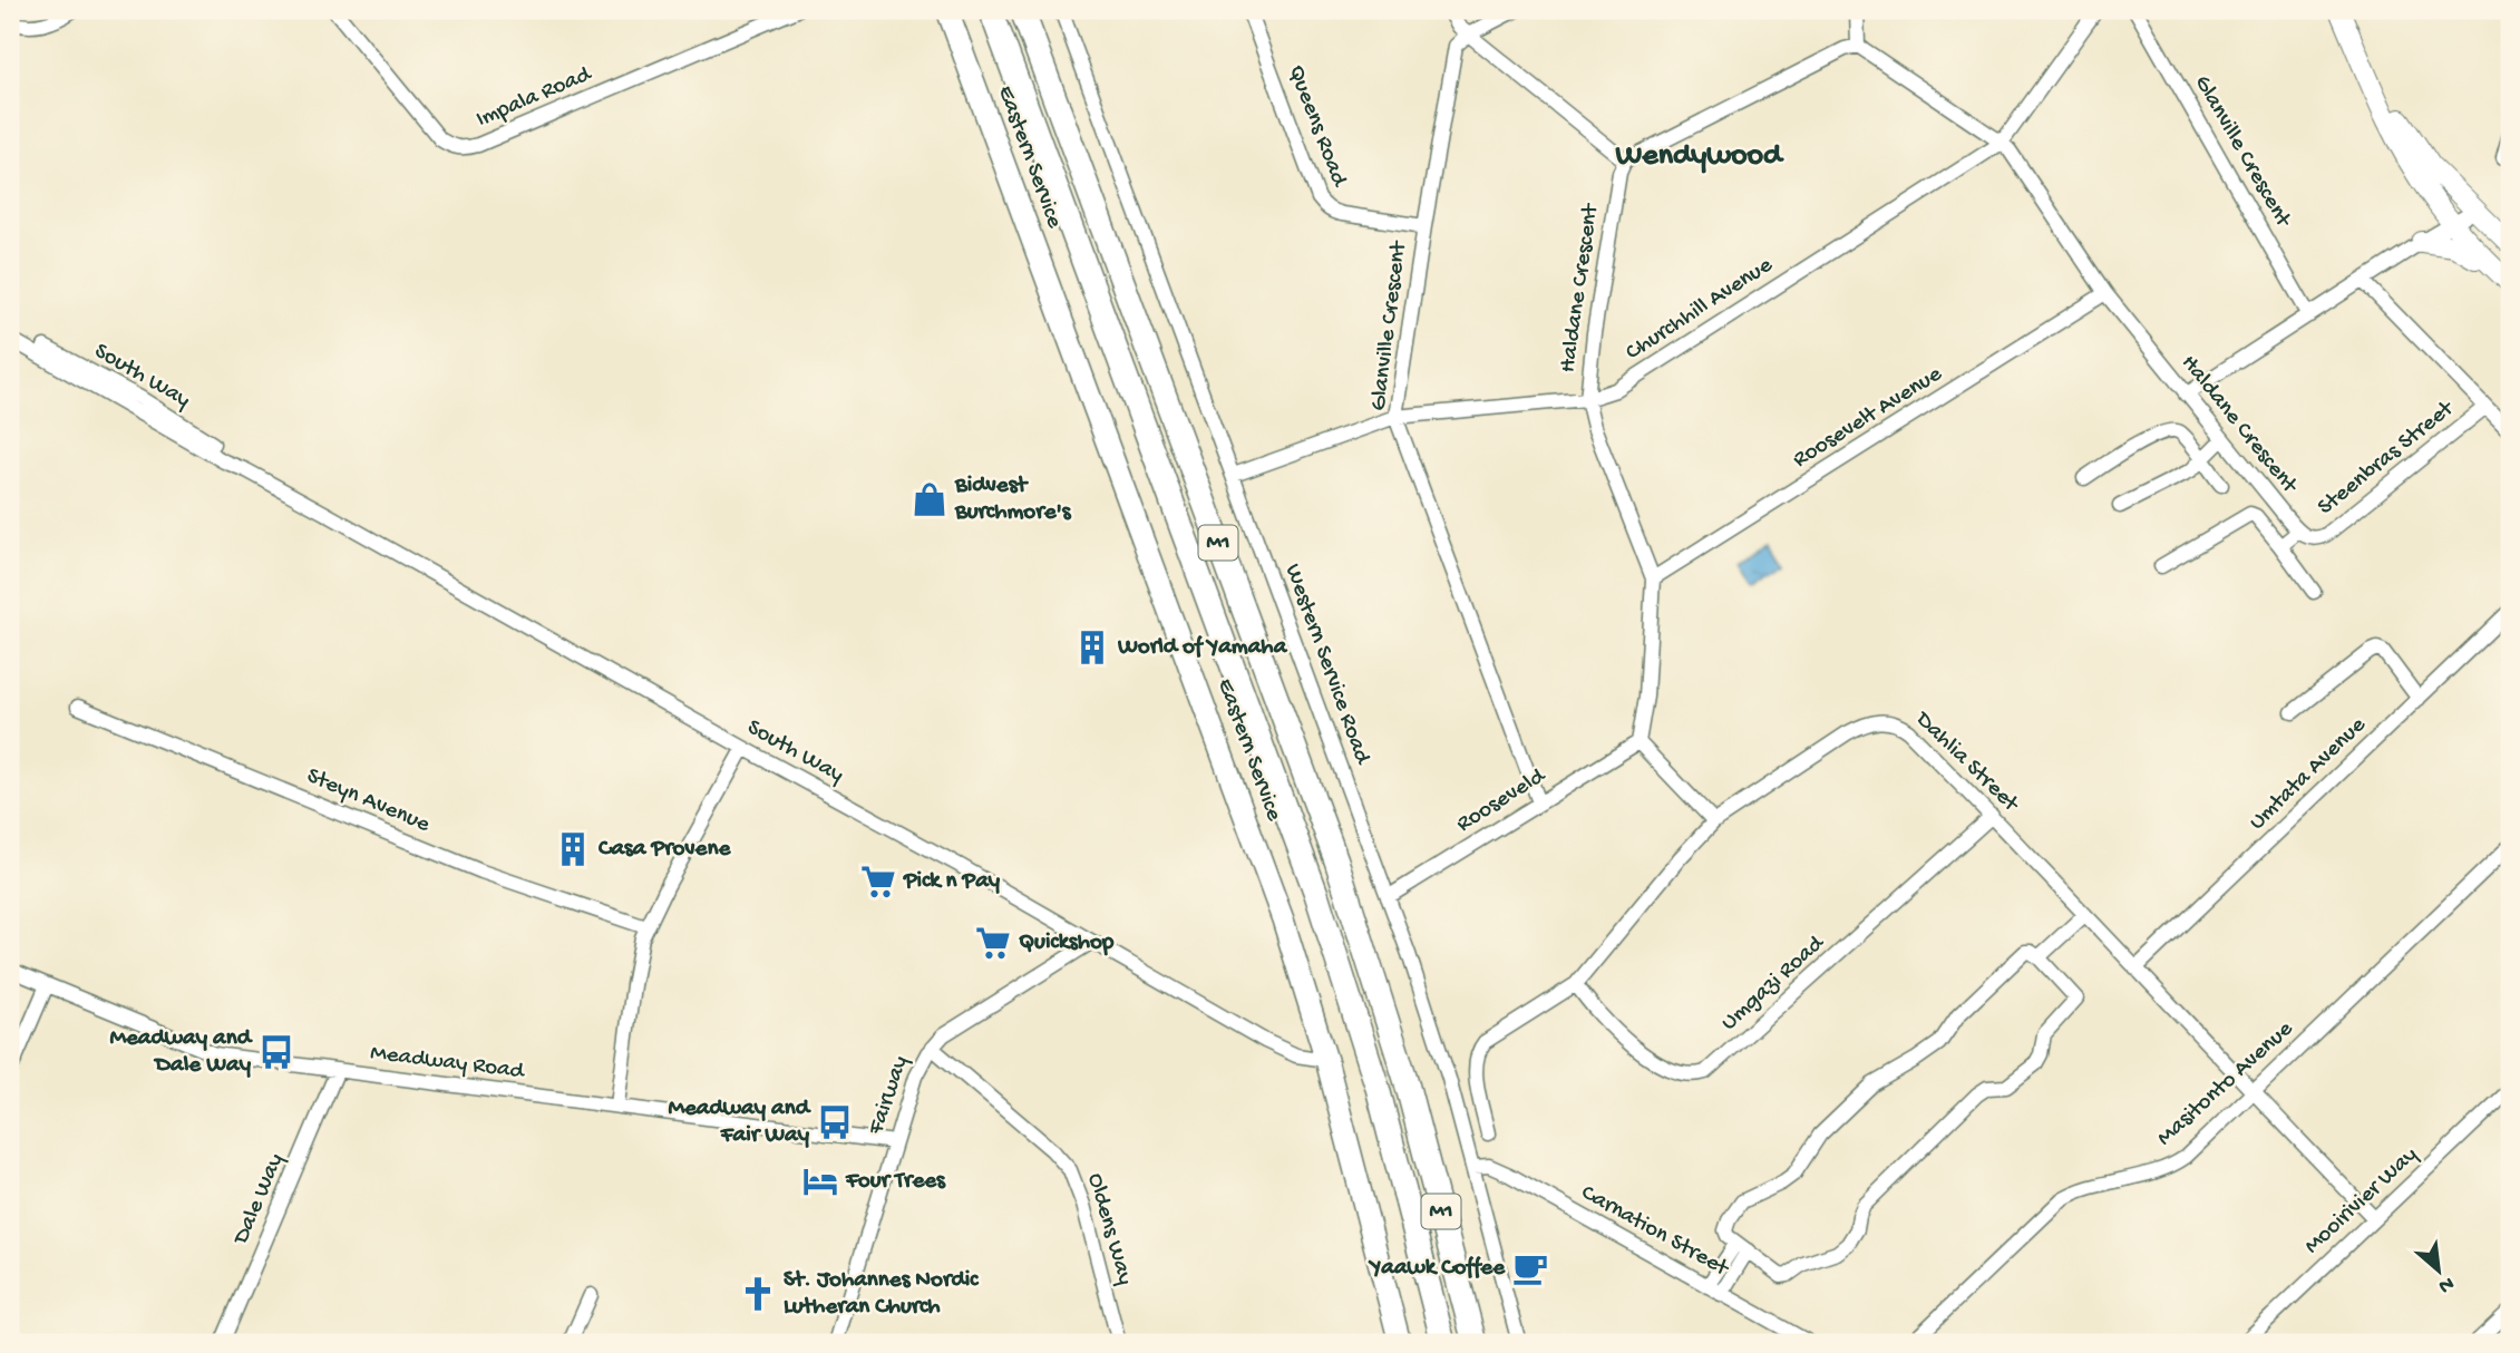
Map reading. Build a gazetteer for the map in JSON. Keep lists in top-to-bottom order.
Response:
{
  "streets": {
    "highway": ["M1"],
    "main road": ["Eastern Service"],
    "street": [
      "Impala Road",
      "Queens Road",
      "Glanville Crescent",
      "Haldane Crescent",
      "Churchhill Avenue",
      "South Way",
      "Roosevelt Avenue",
      "Steenbras Street",
      "Western Service Road",
      "Dahlia Street",
      "Umtata Avenue",
      "Steyn Avenue",
      "Rooseveld",
      "Umgazi Road",
      "Meadway Road",
      "Masitonto Avenue",
      "Fairway",
      "Dale Way",
      "Mooirivier Way",
      "Oldens Way",
      "Carnation Street"
    ]
  },
  "crossings": [
    ["Queens Road", "Glanville Crescent"],
    ["Glanville Crescent", "Churchhill Avenue"],
    ["Glanville Crescent", "Rooseveld"],
    ["Eastern Service", "South Way"],
    ["Haldane Crescent", "Churchhill Avenue"],
    ["Haldane Crescent", "Roosevelt Avenue"],
    ["Haldane Crescent", "Steenbras Street"],
    ["Haldane Crescent", "Rooseveld"],
    ["Churchhill Avenue", "Western Service Road"],
    ["South Way", "Fairway"],
    ["Western Service Road", "Rooseveld"],
    ["Western Service Road", "Carnation Street"],
    ["Dahlia Street", "Umtata Avenue"],
    ["Dahlia Street", "Umgazi Road"],
    ["Dahlia Street", "Masitonto Avenue"],
    ["Dahlia Street", "Mooirivier Way"],
    ["Meadway Road", "Fairway"],
    ["Meadway Road", "Dale Way"],
    ["Fairway", "Oldens Way"]
  ],
  "districts": ["Wendywood"],
  "places": {
    "shop": ["Bidvest Burchmore's"],
    "building": ["World of Yamaha", "Casa Provene"],
    "supermarket": ["Pick n Pay", "Quickshop"],
    "bus stop": ["Meadway and Dale Way", "Meadway and Fair Way"],
    "hotel": ["Four Trees"],
    "cafe": ["Yaawk Coffee"],
    "church": ["St. Johannes Nordic Lutheran Church"]
  },
  "north": "bottom right"
}
